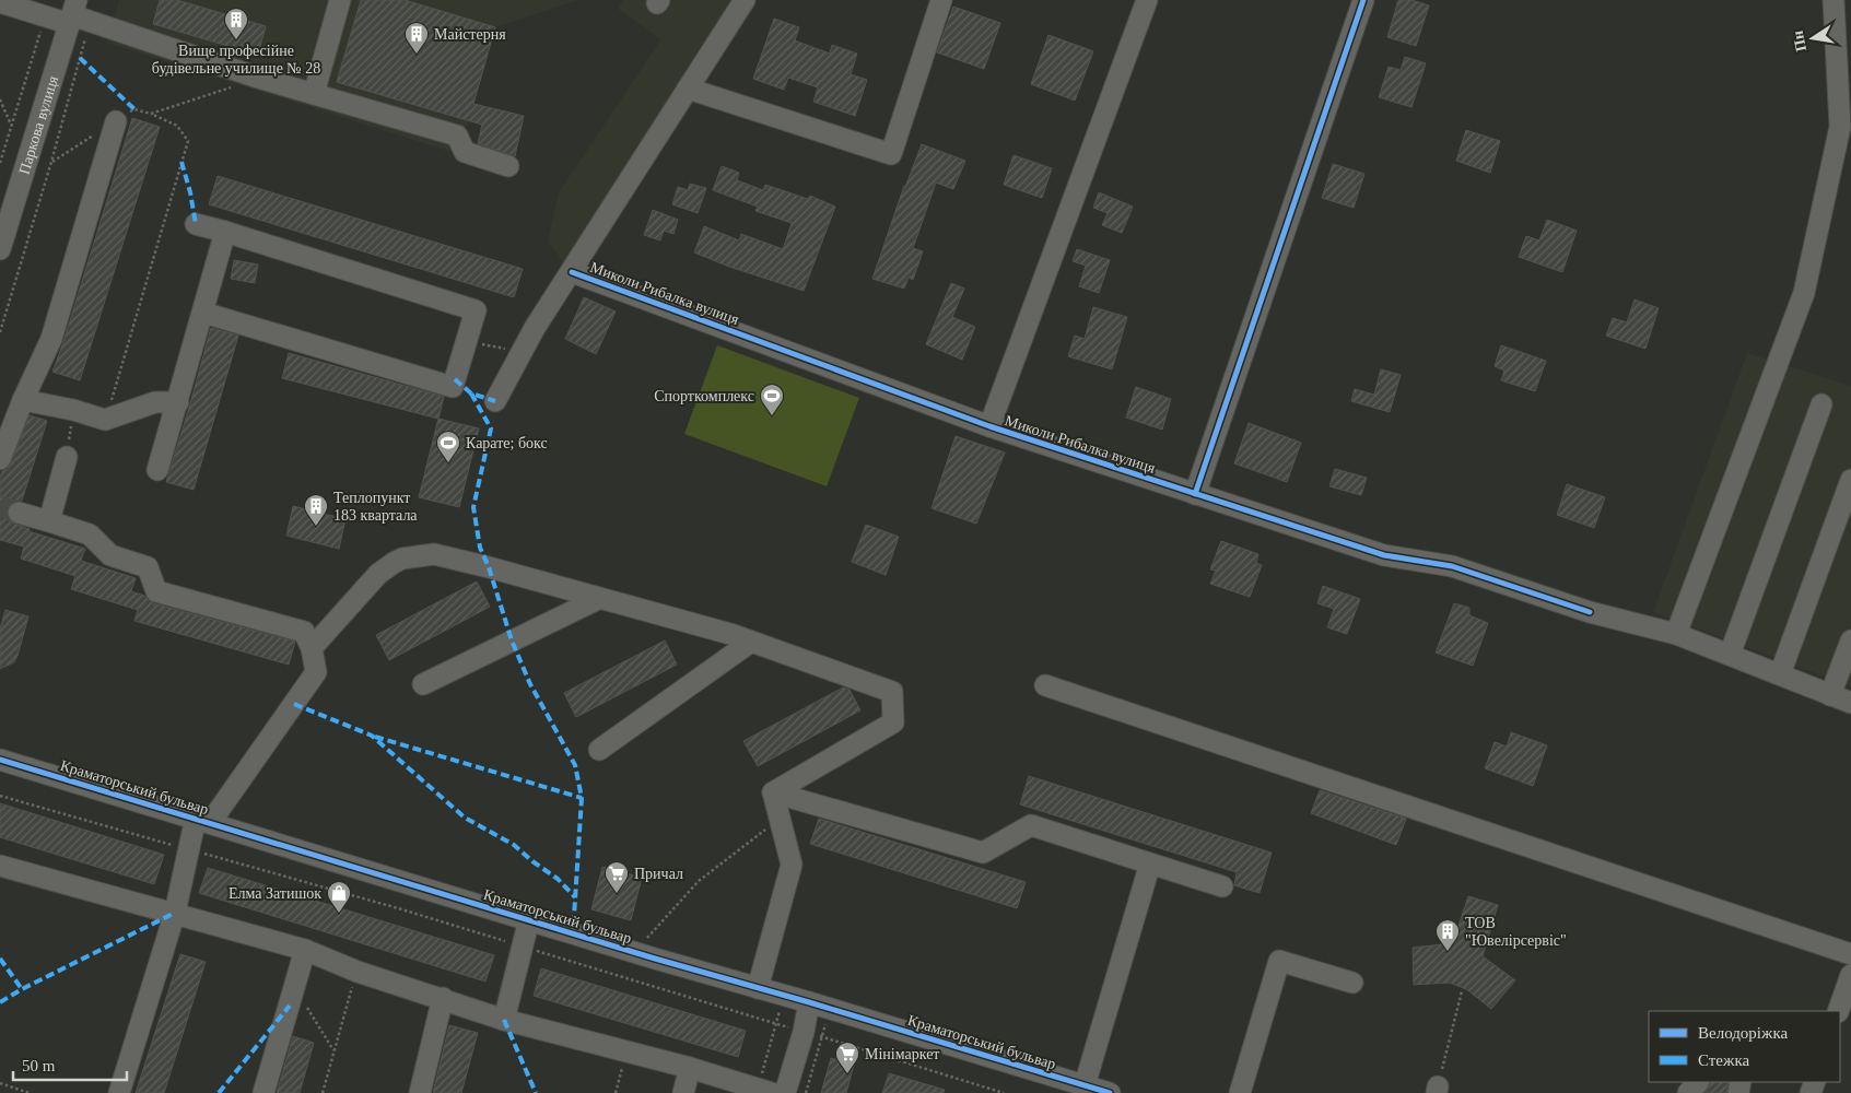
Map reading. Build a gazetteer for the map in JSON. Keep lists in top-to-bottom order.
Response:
{
  "streets": {
    "street": ["Паркова вулиця", "Миколи Рибалка вулиця", "Краматорський бульвар"]
  },
  "places": {
    "building": [
      "Вище професійне будівельне училище № 28",
      "Майстерня",
      "Теплопункт 183 квартала",
      "ТОВ \"Ювелірсервіс\""
    ],
    "sports": ["Спорткомплекс", "Карате; бокс"],
    "supermarket": ["Причал", "Мінімаркет"],
    "shop": ["Елма Затишок"]
  },
  "legend": ["Велодоріжка", "Стежка"],
  "scale_bar": "50 m",
  "north": "left"
}
